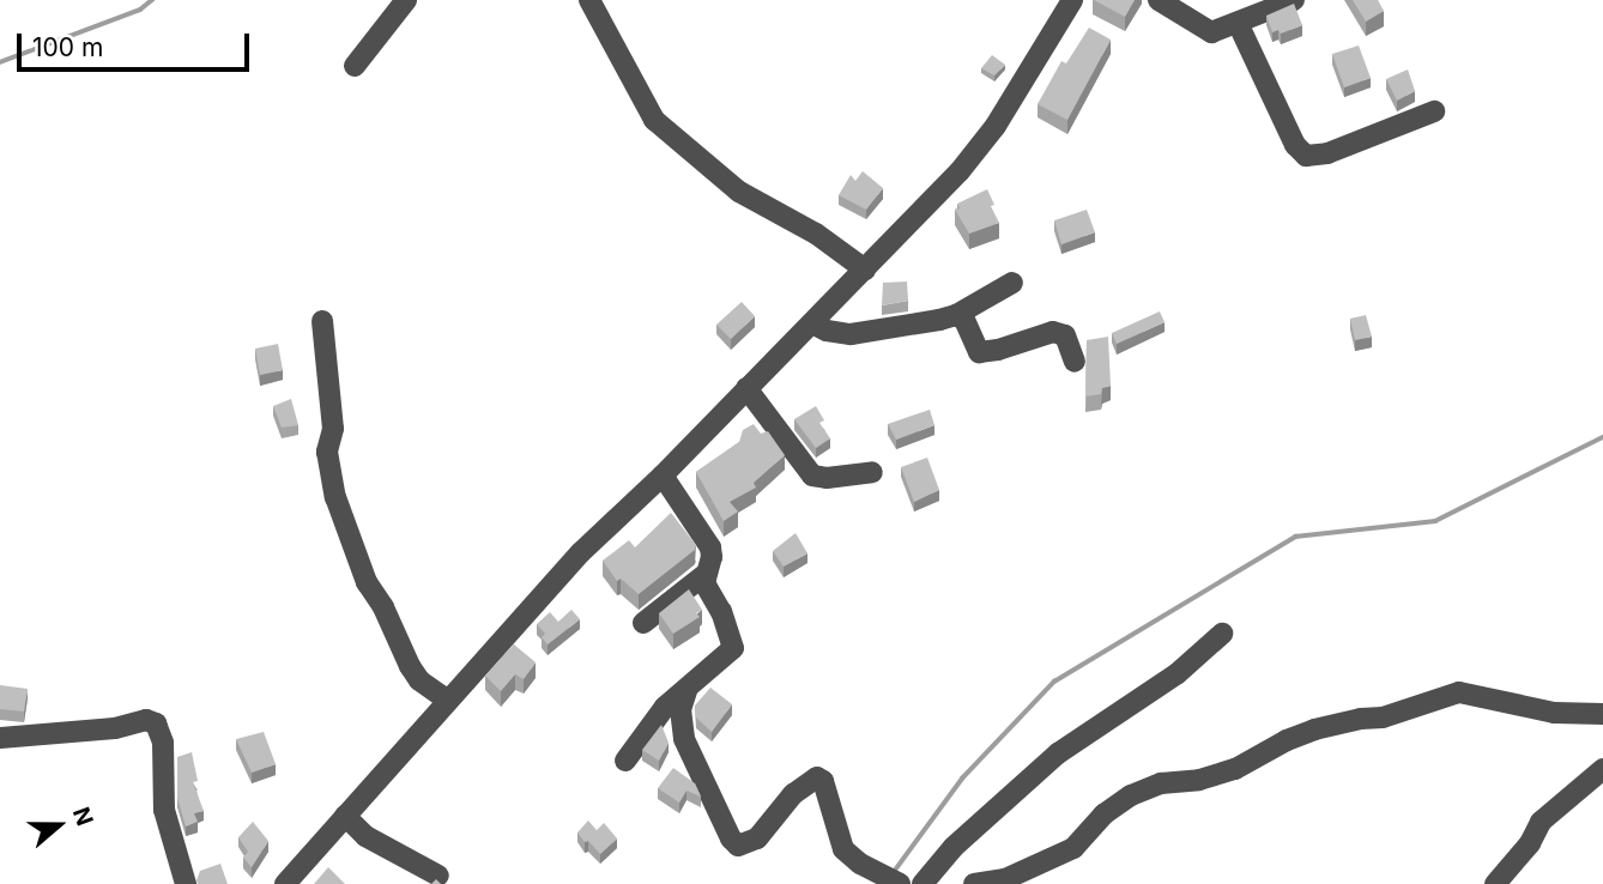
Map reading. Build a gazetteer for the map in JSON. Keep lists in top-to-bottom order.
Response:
{
  "scale_bar": "100 m",
  "north": "right"
}
